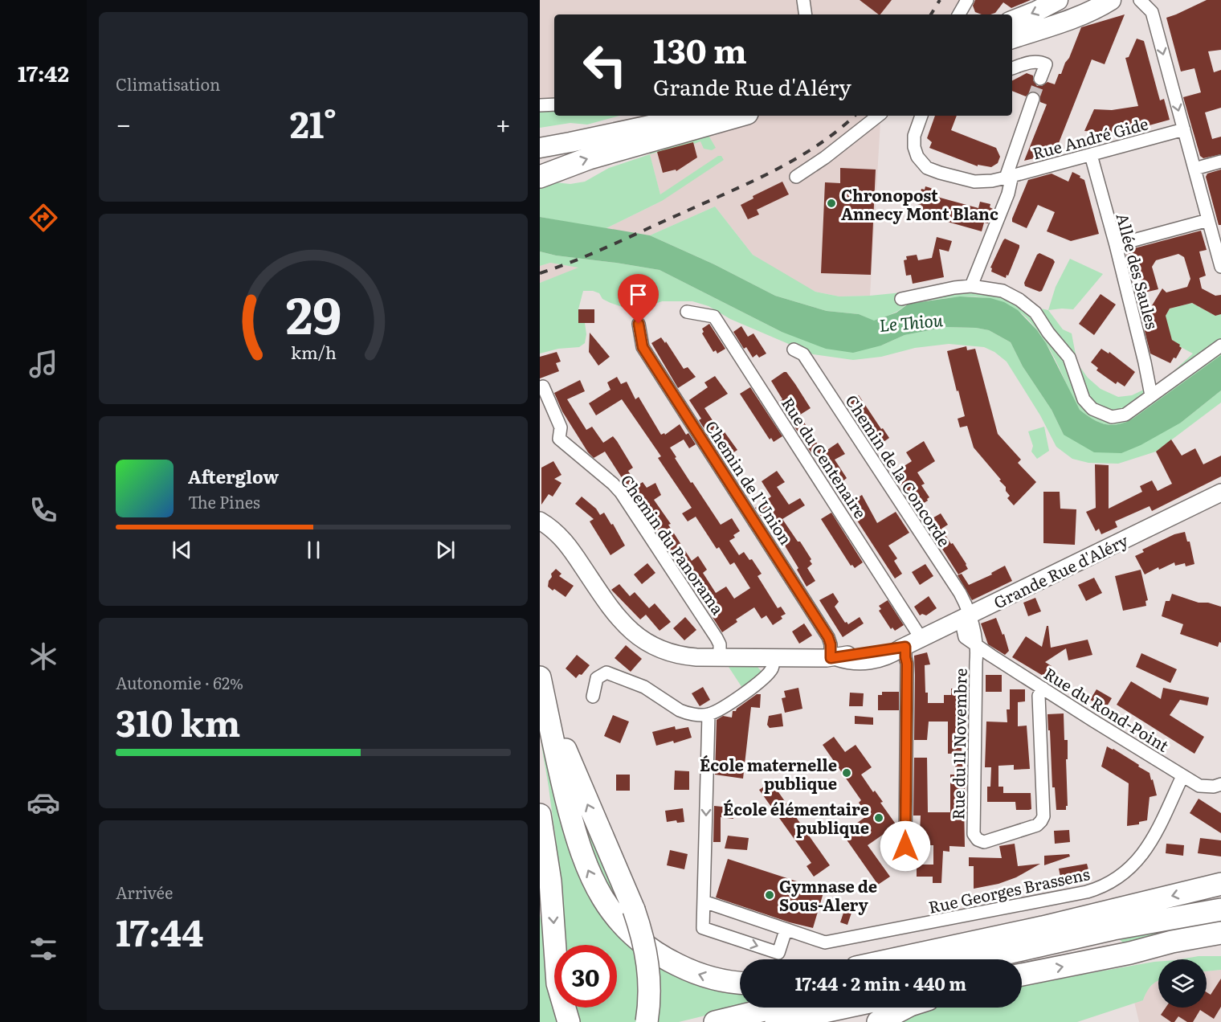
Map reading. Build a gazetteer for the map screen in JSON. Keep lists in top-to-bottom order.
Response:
{
  "streets": {
    "street": [
      "Rue André Gide",
      "Allée des Saules",
      "Rue du Centenaire",
      "Chemin de la Concorde",
      "Chemin de l'Union",
      "Chemin du Panorama",
      "Grande Rue d'Aléry",
      "Rue du Rond-Point",
      "Rue du 11 Novembre",
      "Rue Georges Brassens"
    ]
  },
  "crossings": [
    ["Rue André Gide", "Allée des Saules"],
    ["Rue du Centenaire", "Grande Rue d'Aléry"],
    ["Chemin de la Concorde", "Grande Rue d'Aléry"],
    ["Chemin de l'Union", "Grande Rue d'Aléry"],
    ["Chemin du Panorama", "Grande Rue d'Aléry"],
    ["Grande Rue d'Aléry", "Rue du Rond-Point"],
    ["Rue du Rond-Point", "Rue du 11 Novembre"],
    ["Rue du Rond-Point", "Rue Georges Brassens"]
  ],
  "water": ["Le Thiou"],
  "places": [
    "Chronopost Annecy Mont Blanc",
    "École maternelle publique",
    "École élémentaire publique",
    "Gymnase de Sous-Alery"
  ],
  "page": {
    "tabs": "17:42",
    "tile": [
      "Climatisation",
      ["Autonomie · 62%", "310 km"],
      ["Arrivée", "17:44"]
    ],
    "turn": ["130 m", "Grande Rue d'Aléry"],
    "heat": ["−", "21°", "+"],
    "song": ["Afterglow", "The Pines"],
    "limit": "30",
    "trip": "17:44 · 2 min · 440 m",
    "gauge": ["29", "km/h"]
  }
}
